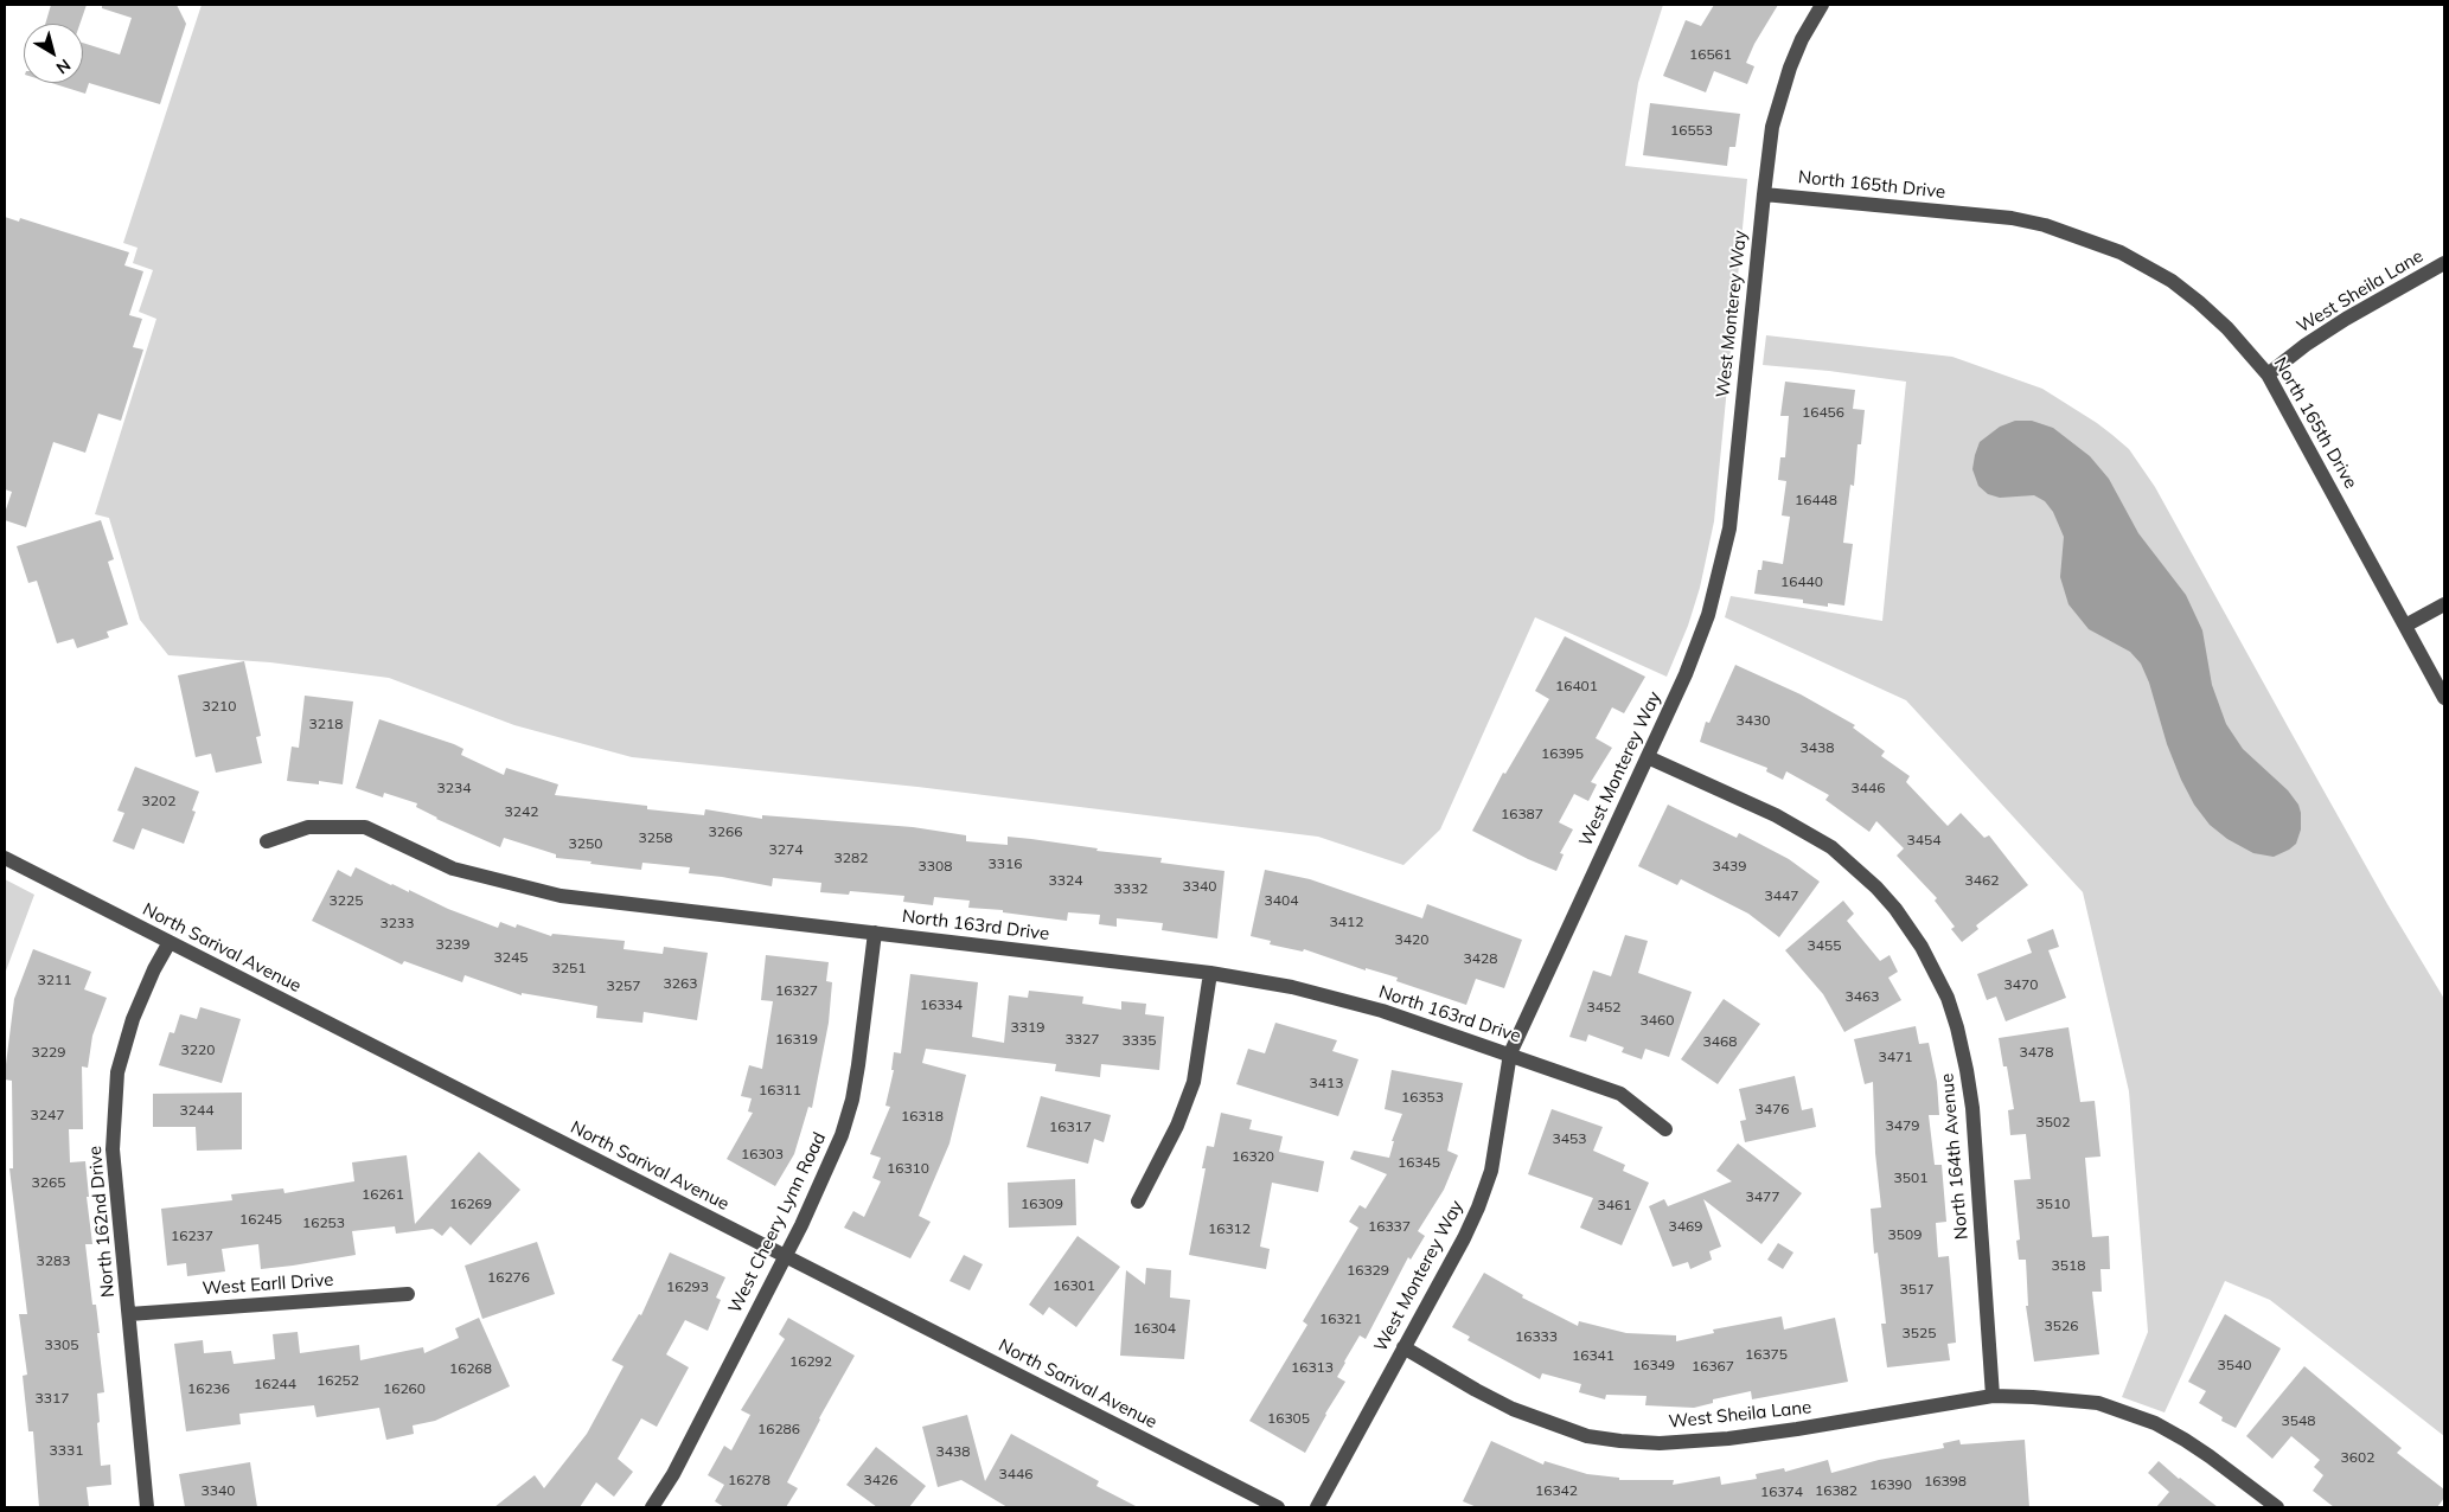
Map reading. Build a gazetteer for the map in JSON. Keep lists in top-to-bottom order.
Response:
{
  "streets": {
    "street": [
      "North 165th Drive",
      "West Sheila Lane",
      "West Monterey Way",
      "North 163rd Drive",
      "North Sarival Avenue",
      "North 164th Avenue",
      "North 162nd Drive",
      "West Cheery Lynn Road",
      "West Earll Drive"
    ]
  },
  "crossings": [
    ["North 165th Drive", "West Sheila Lane"],
    ["North 165th Drive", "West Monterey Way"],
    ["West Sheila Lane", "West Monterey Way"],
    ["West Sheila Lane", "North 164th Avenue"],
    ["West Monterey Way", "North 163rd Drive"],
    ["West Monterey Way", "North 164th Avenue"],
    ["North 163rd Drive", "West Cheery Lynn Road"],
    ["North Sarival Avenue", "North 162nd Drive"],
    ["North Sarival Avenue", "West Cheery Lynn Road"],
    ["North 162nd Drive", "West Earll Drive"]
  ],
  "house_numbers": [
    "16561",
    "16553",
    "16456",
    "16448",
    "16440",
    "16401",
    "3210",
    "3430",
    "3218",
    "3438",
    "16395",
    "3234",
    "3446",
    "3202",
    "3242",
    "16387",
    "3266",
    "3258",
    "3454",
    "3250",
    "3274",
    "3282",
    "3316",
    "3308",
    "3439",
    "3324",
    "3462",
    "3340",
    "3332",
    "3447",
    "3225",
    "3404",
    "3412",
    "3233",
    "3420",
    "3239",
    "3455",
    "3245",
    "3428",
    "3251",
    "3211",
    "3263",
    "3470",
    "3257",
    "16327",
    "3463",
    "16334",
    "3452",
    "3460",
    "3319",
    "16319",
    "3327",
    "3335",
    "3468",
    "3220",
    "3229",
    "3478",
    "3471",
    "3413",
    "16311",
    "16353",
    "3476",
    "3244",
    "3247",
    "16318",
    "3502",
    "3479",
    "16317",
    "3453",
    "16303",
    "16320",
    "16345",
    "16310",
    "3501",
    "3265",
    "16261",
    "3477",
    "16269",
    "16309",
    "3510",
    "3461",
    "16245",
    "16253",
    "16337",
    "3469",
    "16312",
    "3509",
    "16237",
    "3283",
    "3518",
    "16329",
    "16276",
    "16301",
    "16293",
    "3517",
    "16321",
    "3526",
    "16304",
    "3525",
    "16333",
    "3305",
    "16375",
    "16341",
    "16292",
    "16349",
    "3540",
    "16367",
    "16313",
    "16268",
    "16252",
    "16244",
    "16236",
    "16260",
    "3317",
    "16305",
    "3548",
    "16286",
    "3331",
    "3438",
    "3602",
    "3446",
    "16278",
    "3426",
    "16398",
    "16390",
    "3340",
    "16342",
    "16382",
    "16374"
  ],
  "north": "bottom right"
}
